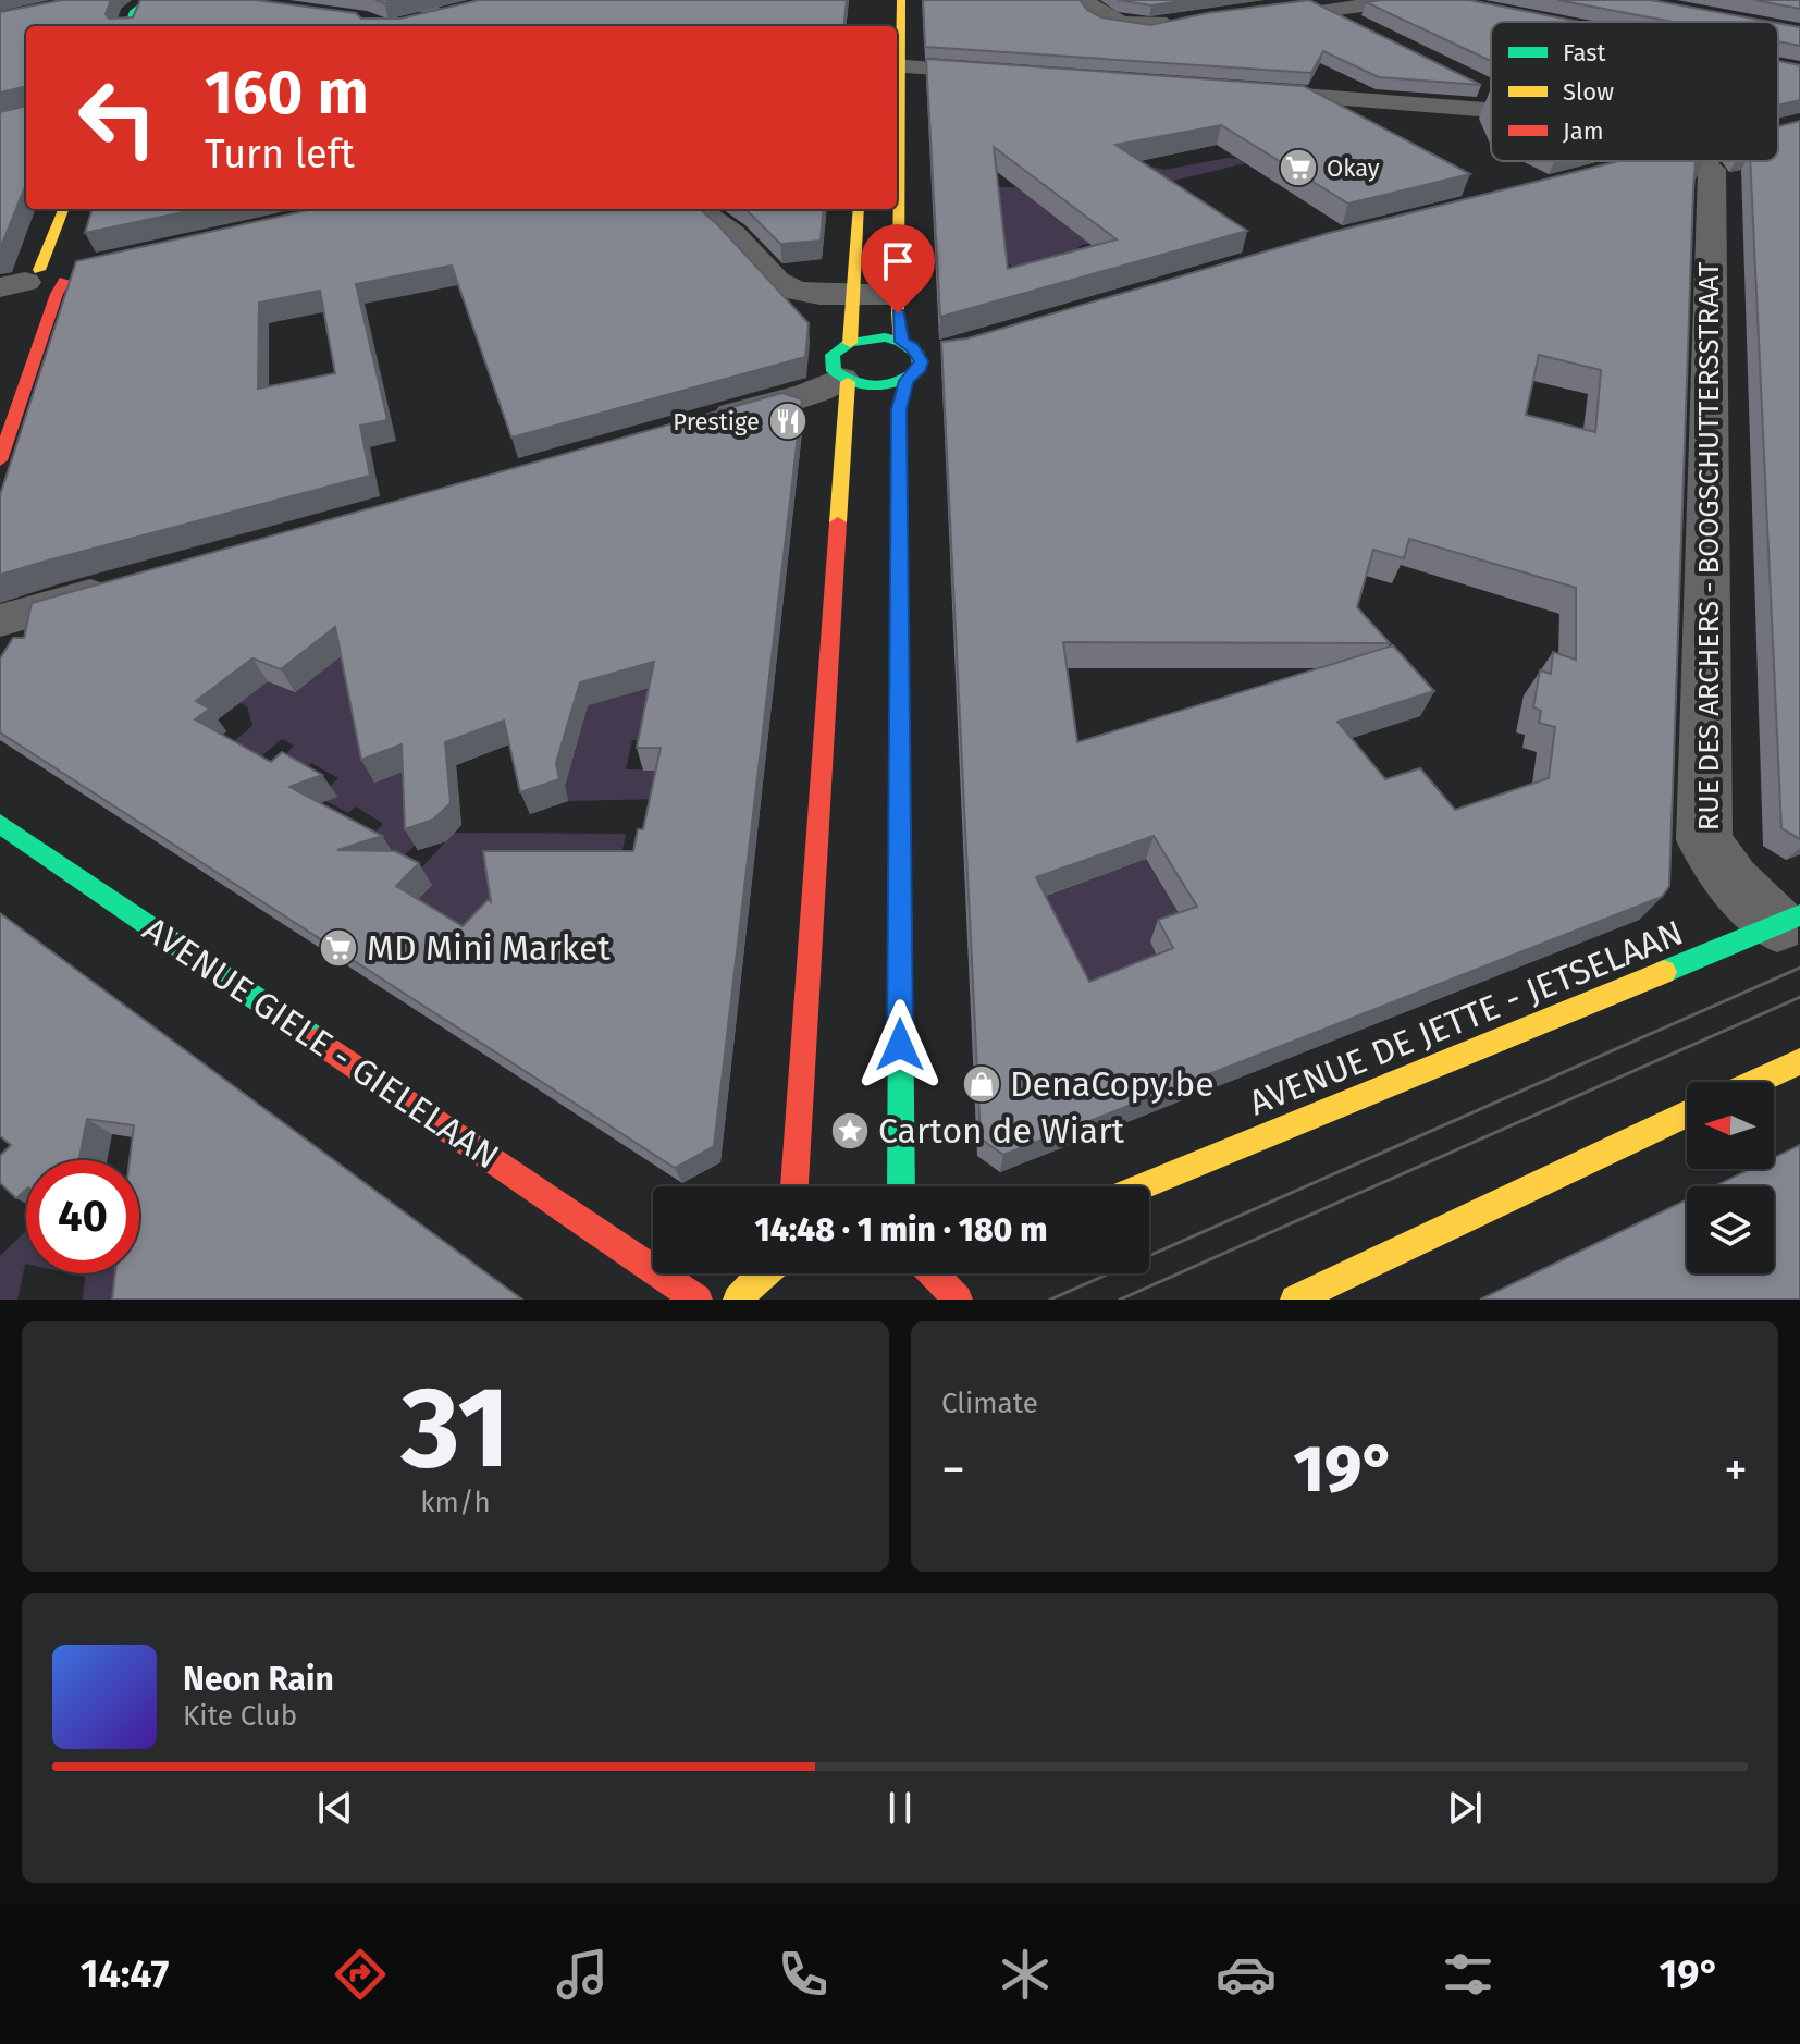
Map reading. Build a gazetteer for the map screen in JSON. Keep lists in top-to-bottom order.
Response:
{
  "streets": {
    "street": ["RUE DES ARCHERS - BOOGSCHUTTERSSTRAAT", "AVENUE DE JETTE - JETSELAAN", "AVENUE GIELE - GIELELAAN"]
  },
  "crossings": [
    ["RUE DES ARCHERS - BOOGSCHUTTERSSTRAAT", "AVENUE DE JETTE - JETSELAAN"]
  ],
  "places": {
    "supermarket": ["Okay", "MD Mini Market"],
    "restaurant": ["Prestige"],
    "shop": ["DenaCopy.be"],
    "place": ["Carton de Wiart"]
  },
  "legend": ["Fast", "Slow", "Jam"],
  "north": "left",
  "page": {
    "turn": ["160 m", "Turn left"],
    "limit": "40",
    "trip": "14:48 · 1 min · 180 m",
    "tile": [
      ["31", "km/h"],
      "Climate"
    ],
    "heat": ["−", "19°", "+"],
    "song": ["Neon Rain", "Kite Club"],
    "tabs": ["14:47", "19°"]
  }
}
